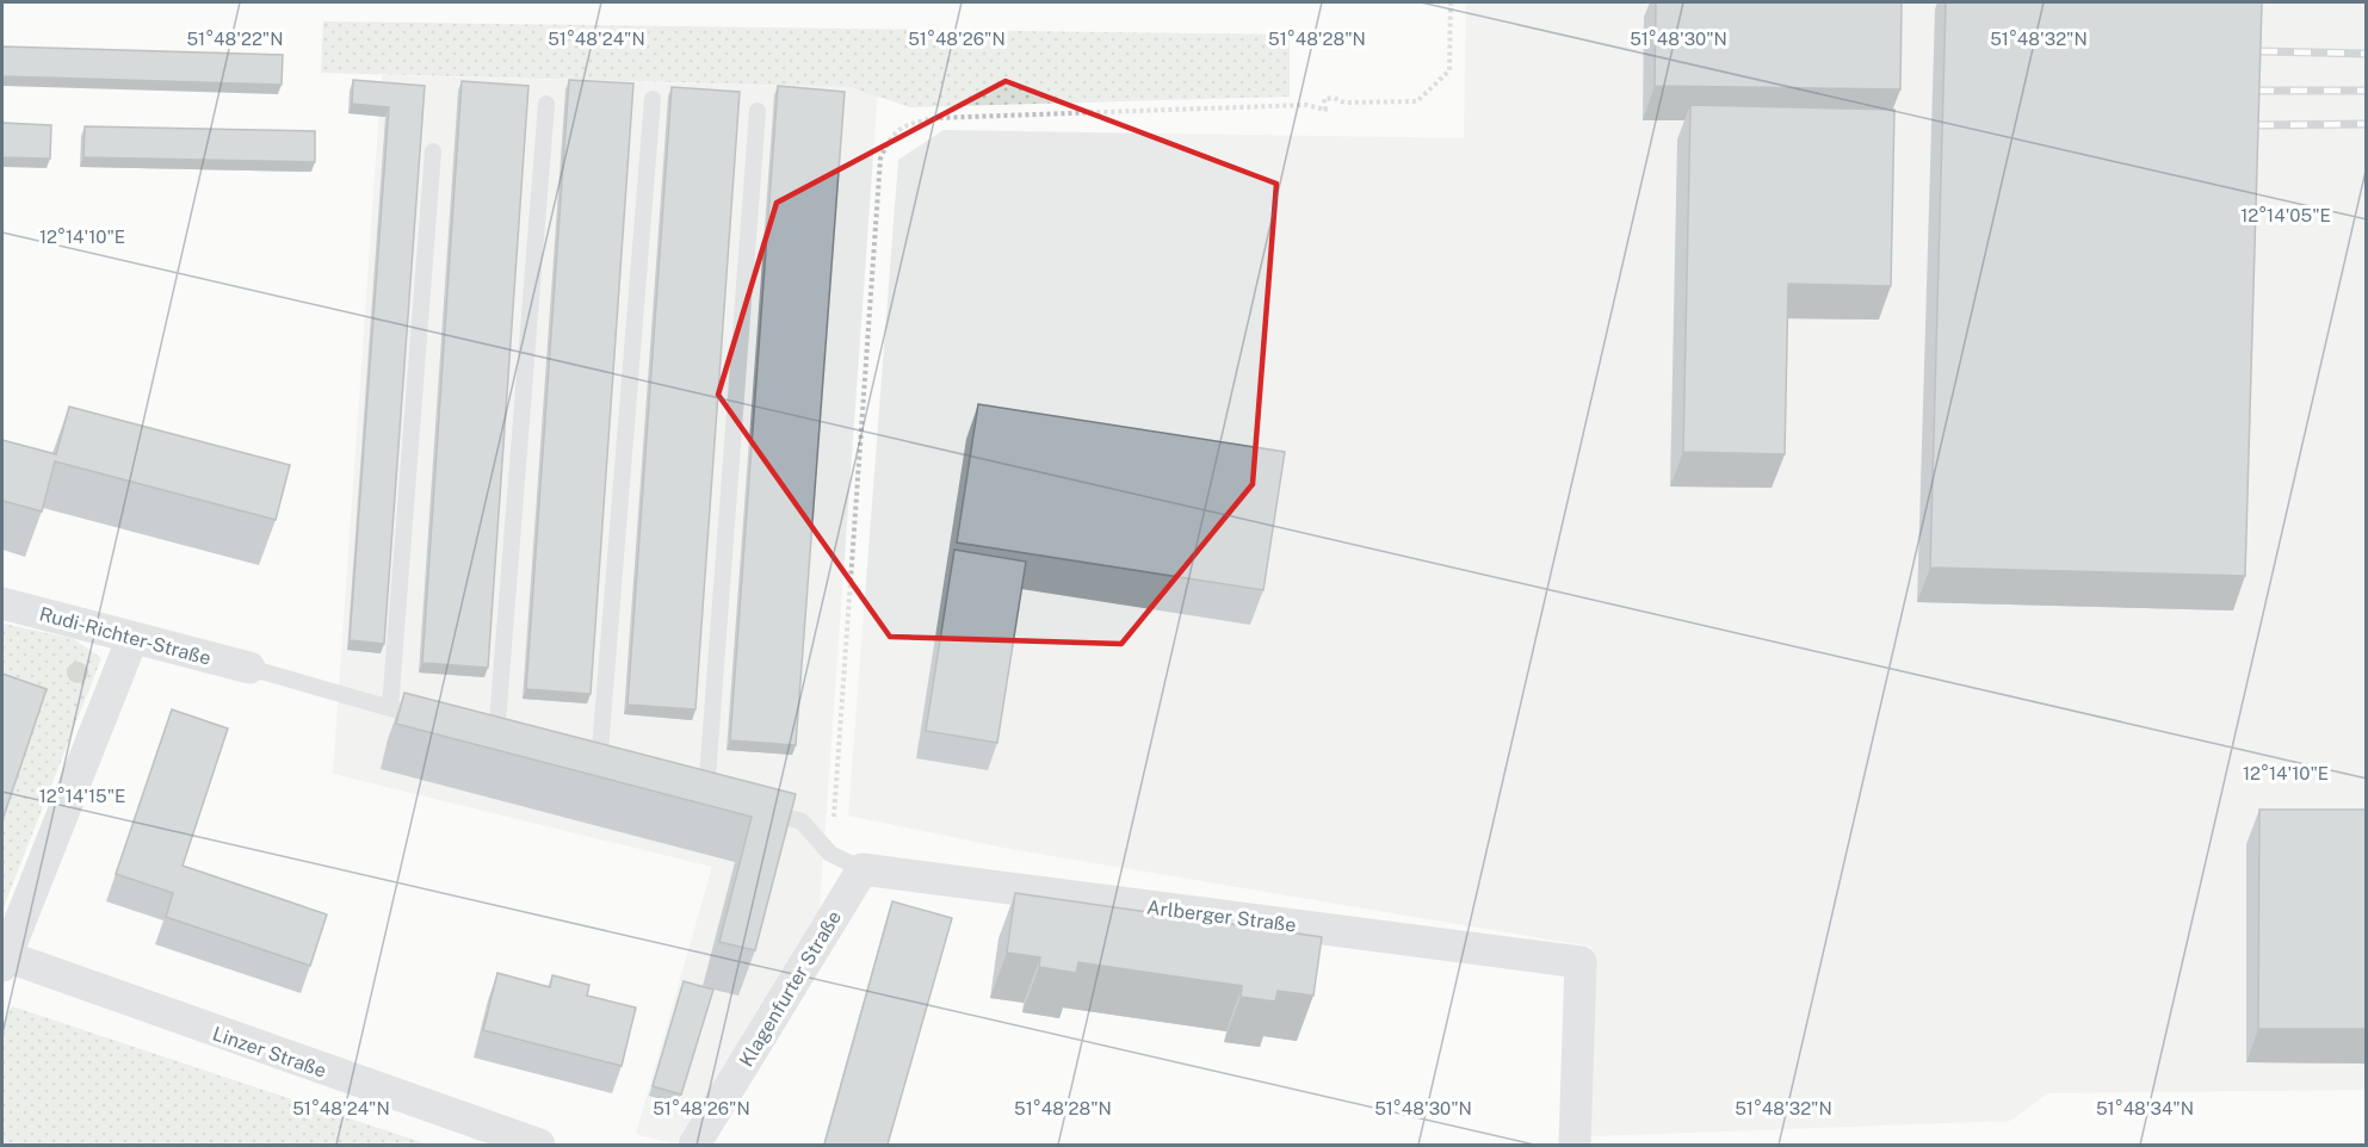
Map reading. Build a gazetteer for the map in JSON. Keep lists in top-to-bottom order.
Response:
{
  "streets": {
    "street": [
      "Rudi-Richter-Straße",
      "Arlberger Straße",
      "Klagenfurter Straße",
      "Linzer Straße"
    ]
  },
  "crossings": [
    ["Arlberger Straße", "Klagenfurter Straße"]
  ],
  "coordinates": [
    "51°48'24\"N",
    "51°48'26\"N",
    "51°48'28\"N",
    "51°48'30\"N",
    "51°48'32\"N",
    "51°48'22\"N",
    "12°14'05\"E",
    "12°14'10\"E",
    "12°14'15\"E",
    "51°48'34\"N"
  ]
}
